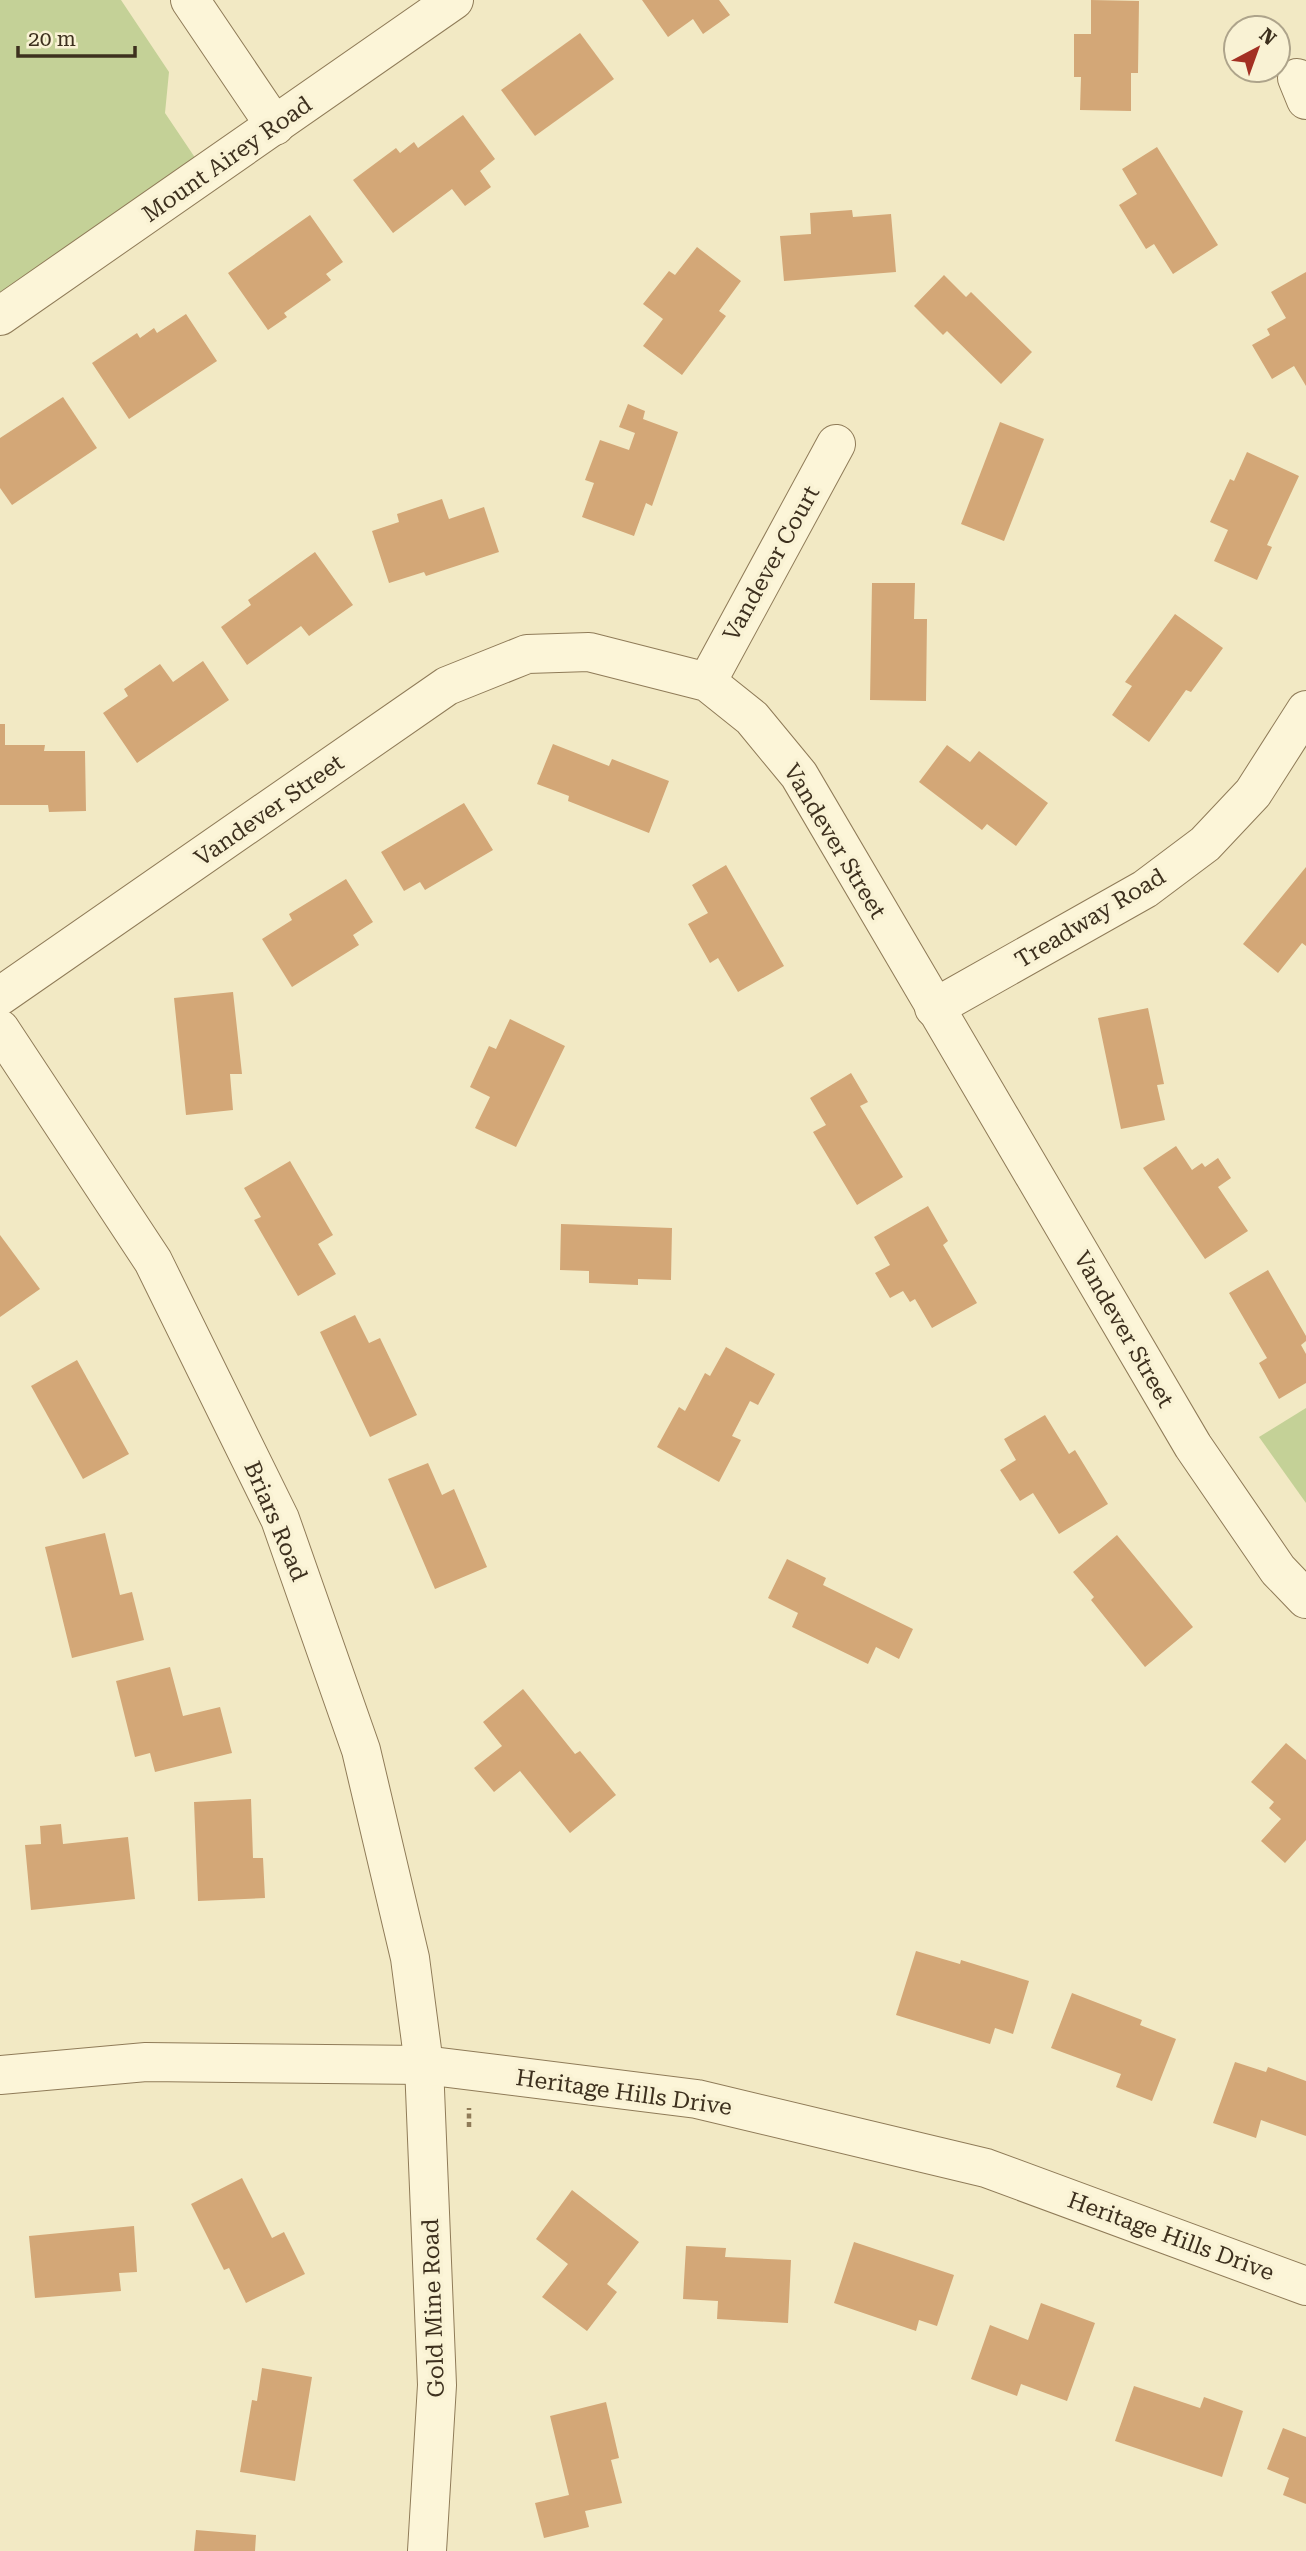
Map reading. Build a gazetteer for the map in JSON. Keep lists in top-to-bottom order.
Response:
{
  "streets": {
    "street": [
      "Mount Airey Road",
      "Vandever Court",
      "Vandever Street",
      "Treadway Road",
      "Briars Road",
      "Heritage Hills Drive",
      "Gold Mine Road"
    ]
  },
  "crossings": [
    ["Vandever Court", "Vandever Street"],
    ["Vandever Street", "Treadway Road"],
    ["Briars Road", "Heritage Hills Drive"],
    ["Briars Road", "Gold Mine Road"],
    ["Heritage Hills Drive", "Gold Mine Road"]
  ],
  "scale_bar": "20 m",
  "north": "top right"
}
